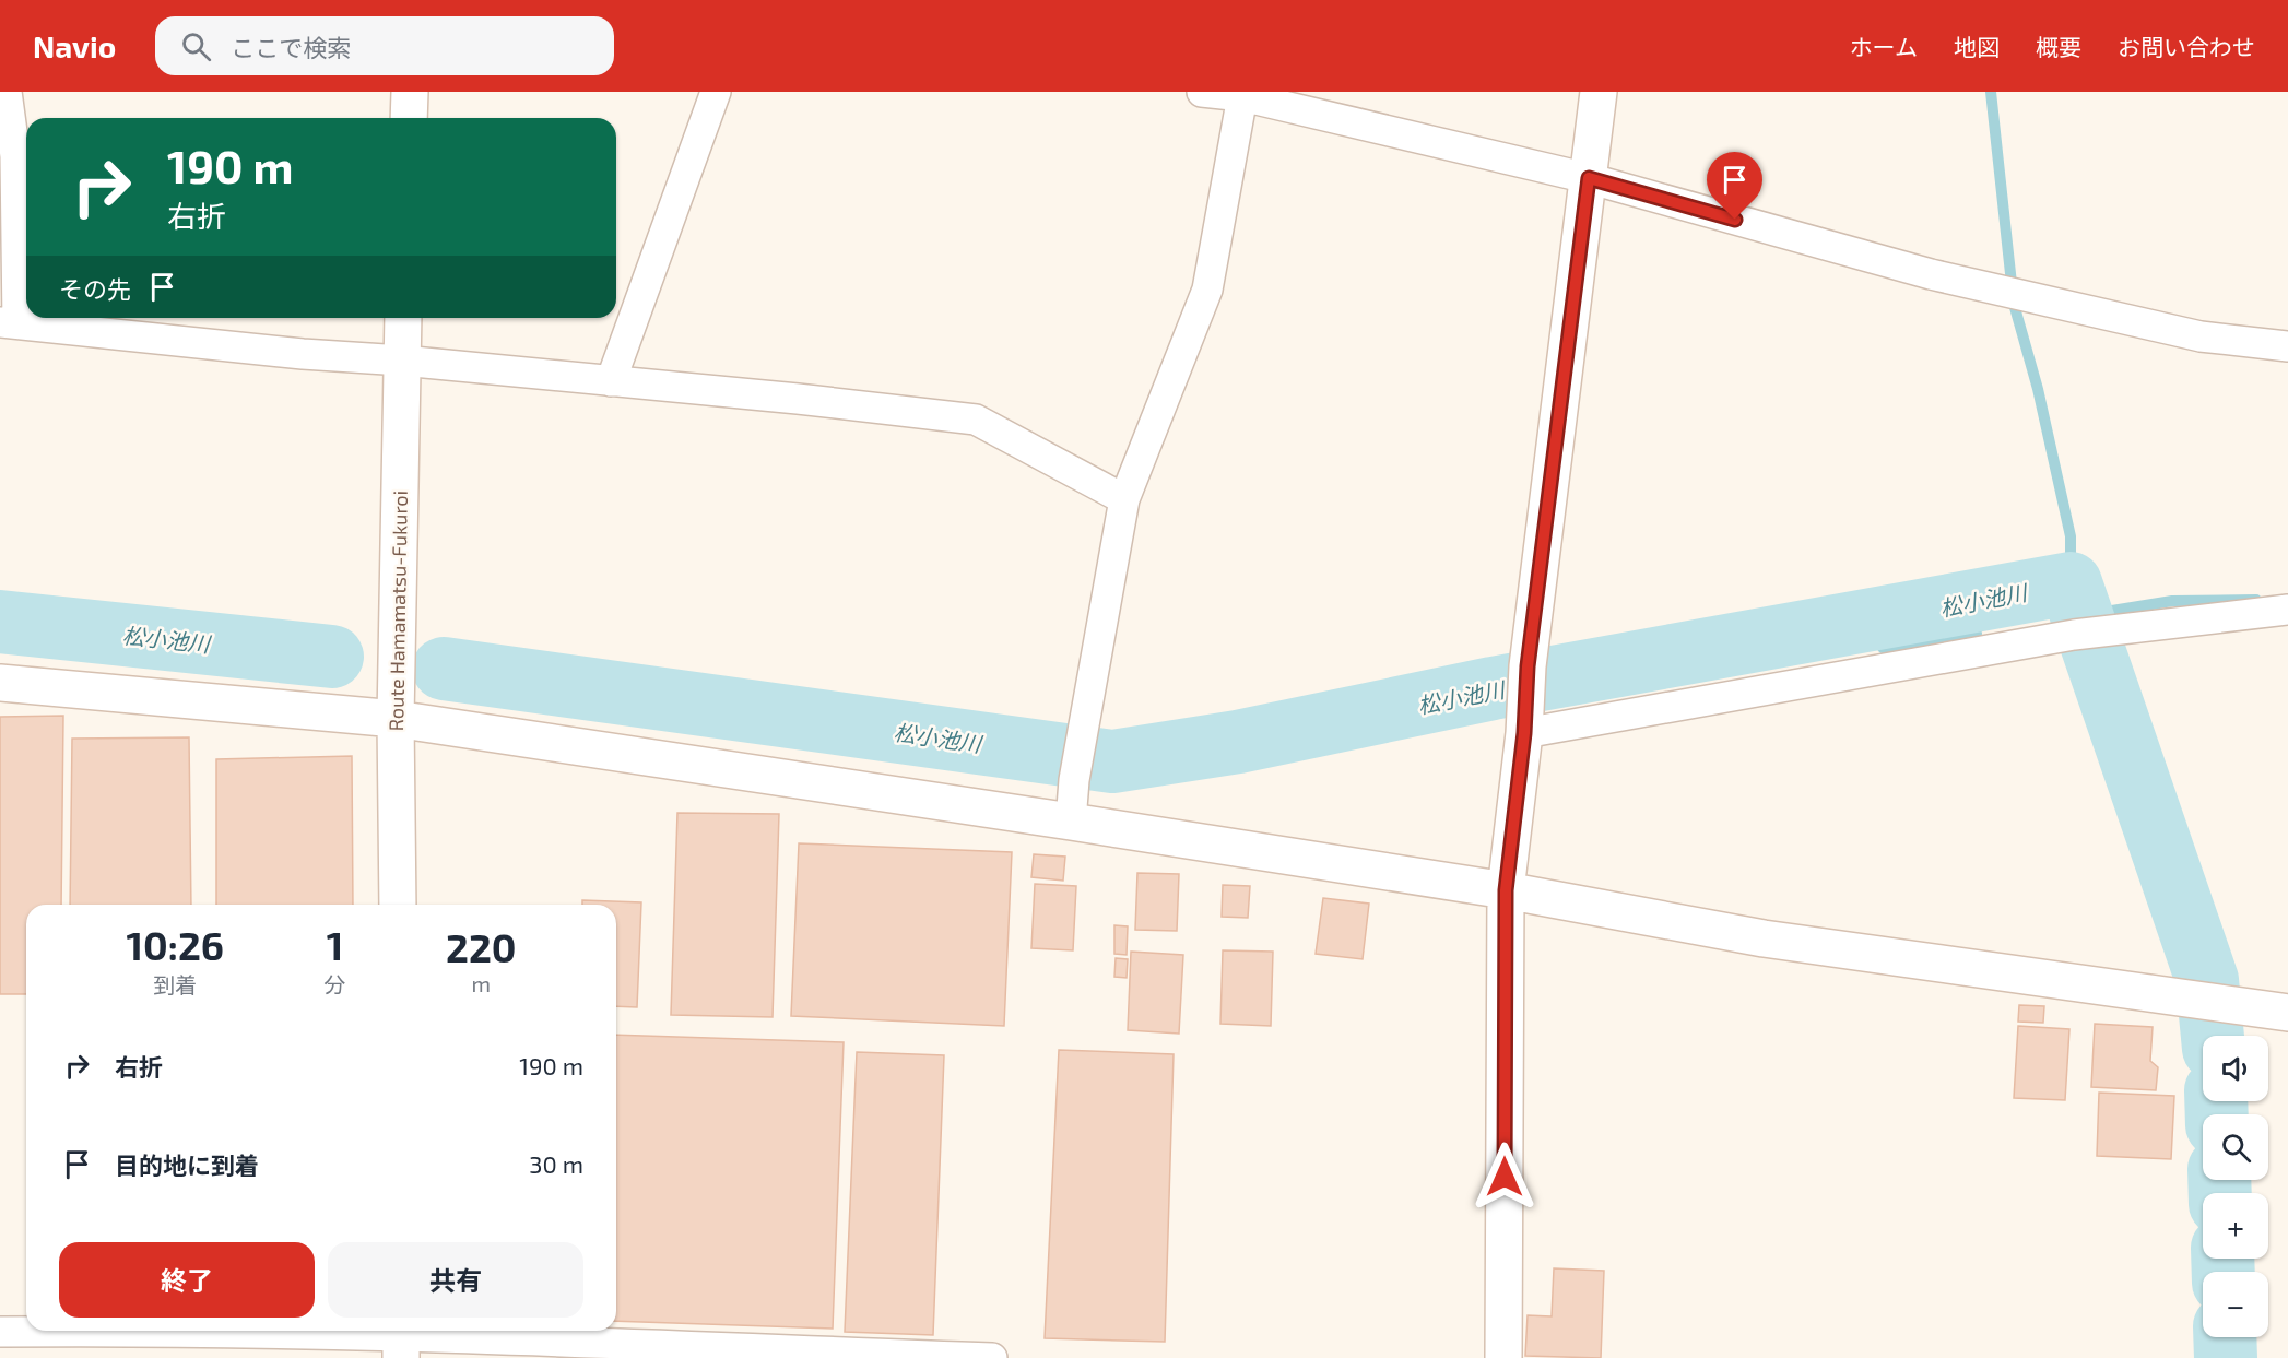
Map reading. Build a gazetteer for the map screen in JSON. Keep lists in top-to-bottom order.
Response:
{
  "streets": {
    "street": ["Route Hamamatsu-Fukuroi"]
  },
  "water": ["松小池川"],
  "page": {
    "header": "Navio",
    "search": "ここで検索",
    "nav": [
      "ホーム",
      "地図",
      "概要",
      "お問い合わせ"
    ],
    "turn": ["190 m", "右折"],
    "then": "その先",
    "eta": [
      "10:26",
      "到着",
      "1",
      "分",
      "220",
      "m"
    ],
    "list": [
      {
        "name": "右折",
        "value": "190 m"
      },
      {
        "name": "目的地に到着",
        "value": "30 m"
      }
    ],
    "map_buttons": ["+", "−"],
    "buttons": ["終了", "共有"]
  }
}
